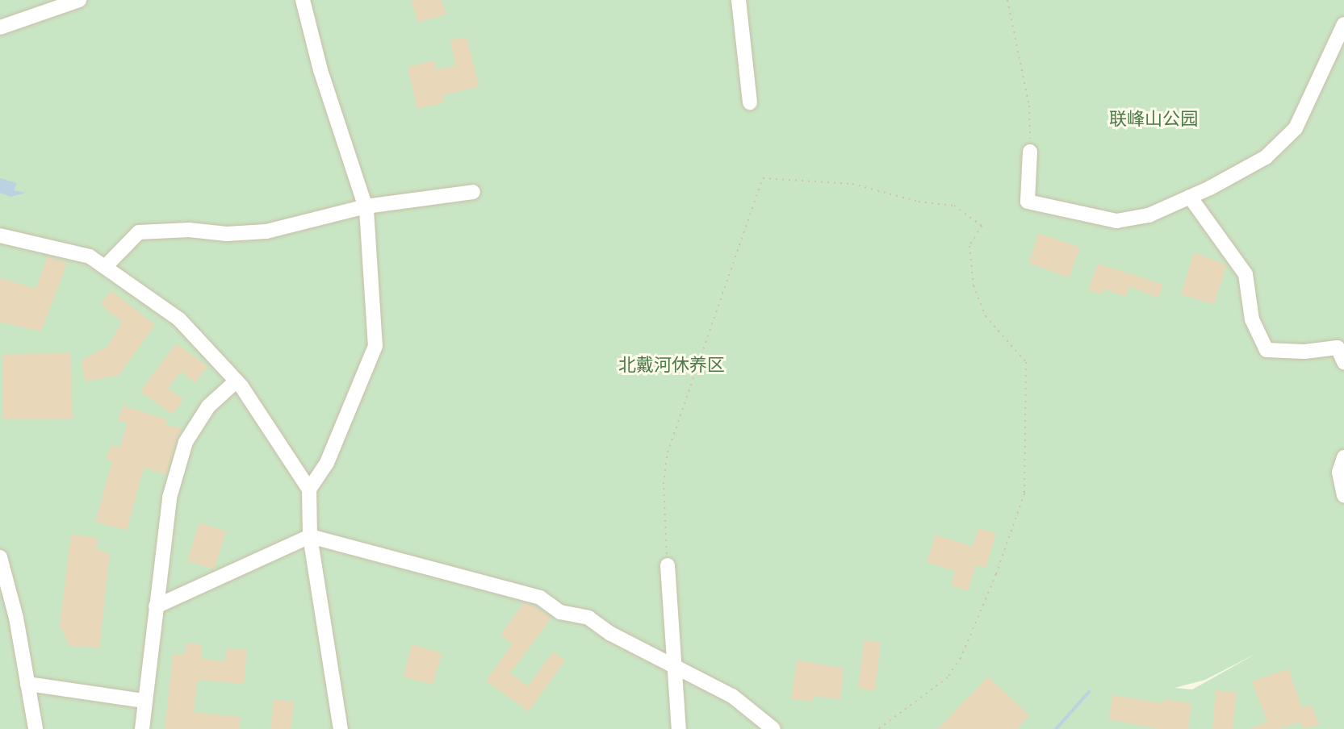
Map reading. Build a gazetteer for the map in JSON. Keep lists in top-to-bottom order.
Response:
{
  "parks": ["联峰山公园", "北戴河休养区"]
}
